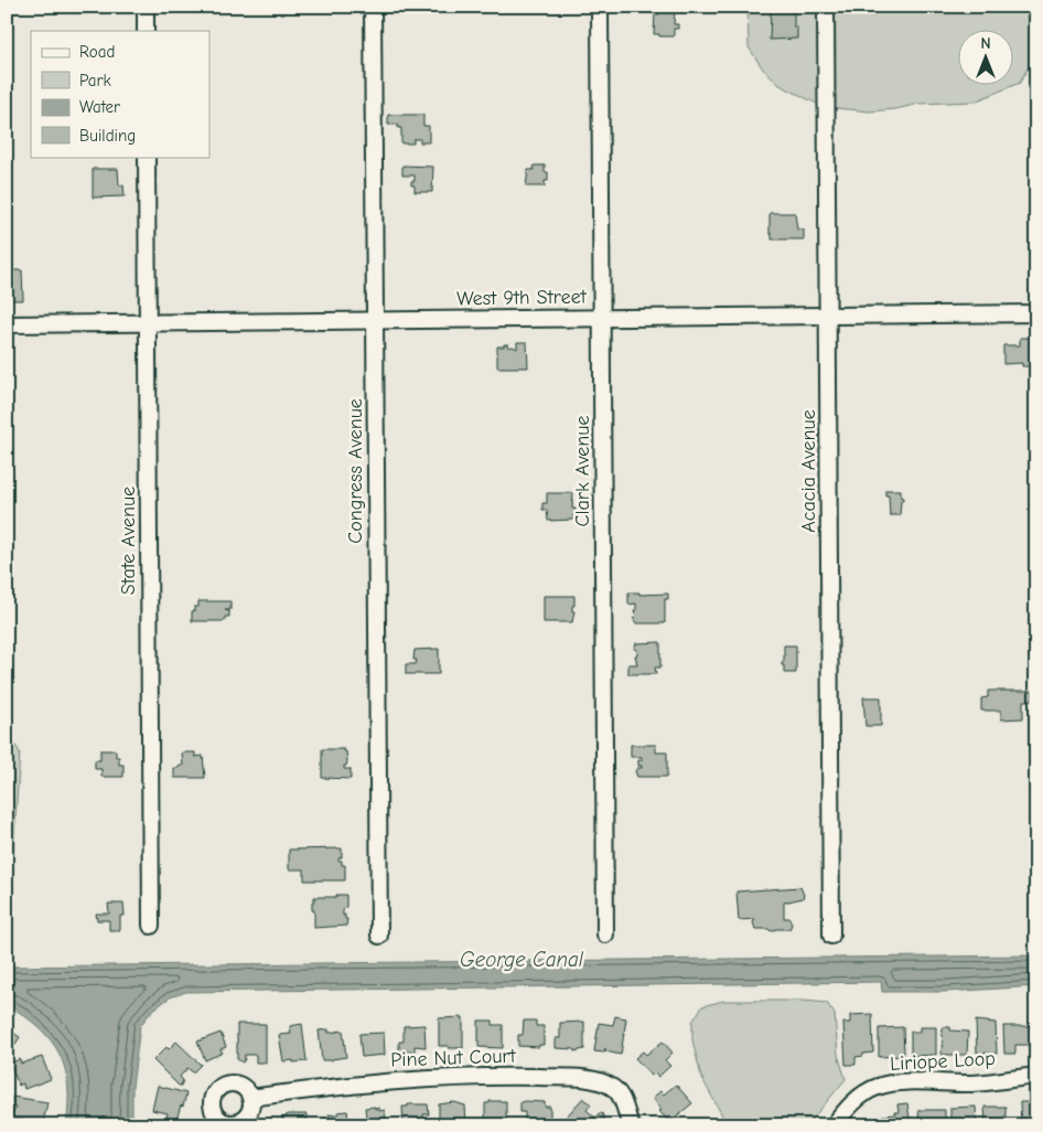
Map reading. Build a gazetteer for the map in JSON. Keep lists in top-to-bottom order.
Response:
{
  "streets": {
    "street": [
      "West 9th Street",
      "Congress Avenue",
      "Clark Avenue",
      "Acacia Avenue",
      "State Avenue",
      "Pine Nut Court",
      "Liriope Loop"
    ]
  },
  "crossings": [
    ["West 9th Street", "Congress Avenue"],
    ["West 9th Street", "Clark Avenue"],
    ["West 9th Street", "Acacia Avenue"],
    ["West 9th Street", "State Avenue"]
  ],
  "water": ["George Canal"],
  "legend": [
    "Road",
    "Park",
    "Water",
    "Building"
  ],
  "north": "top"
}
